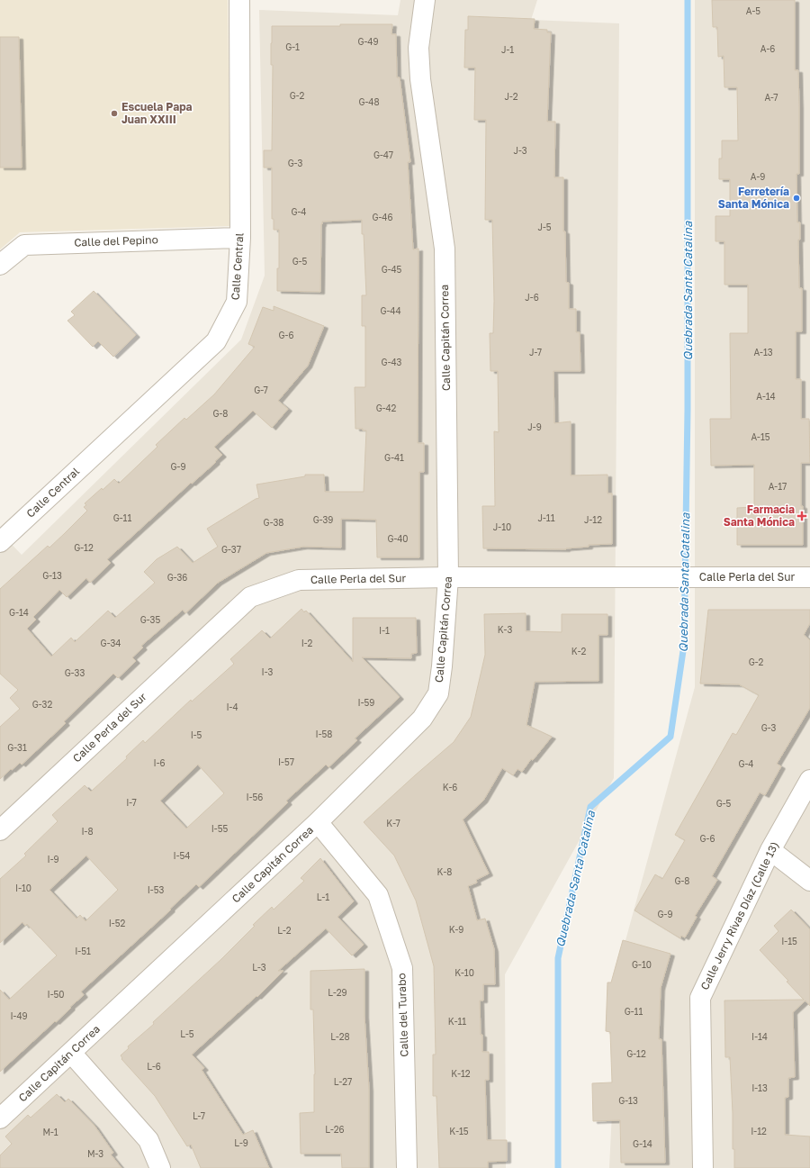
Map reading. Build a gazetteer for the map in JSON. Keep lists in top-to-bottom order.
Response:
{
  "streets": {
    "street": [
      "Calle del Pepino",
      "Calle Central",
      "Calle Capitán Correa",
      "Calle Perla del Sur",
      "Calle Jerry Rivas Díaz (Calle 13)",
      "Calle del Turabo"
    ]
  },
  "crossings": [
    ["Calle del Pepino", "Calle Central"],
    ["Calle Capitán Correa", "Calle Perla del Sur"],
    ["Calle Capitán Correa", "Calle del Turabo"]
  ],
  "water": ["Quebrada Santa Catalina"],
  "places": {
    "other": ["Escuela Papa Juan XXIII", "Ferretería Santa Mónica"],
    "health": ["Farmacia Santa Mónica"]
  },
  "house_numbers": [
    "A-5",
    "G-49",
    "G-1",
    "A-6",
    "J-1",
    "G-2",
    "J-2",
    "A-7",
    "G-48",
    "J-3",
    "G-47",
    "G-3",
    "A-9",
    "G-4",
    "G-46",
    "J-5",
    "G-5",
    "G-45",
    "J-6",
    "G-44",
    "G-6",
    "J-7",
    "A-13",
    "G-43",
    "G-7",
    "A-14",
    "G-42",
    "G-8",
    "J-9",
    "A-15",
    "G-41",
    "G-9",
    "A-17",
    "G-11",
    "J-11",
    "G-39",
    "J-12",
    "G-38",
    "J-10",
    "G-40",
    "G-12",
    "G-37",
    "G-13",
    "G-36",
    "G-14",
    "G-35",
    "K-3",
    "I-1",
    "G-34",
    "I-2",
    "K-2",
    "G-2",
    "I-3",
    "G-33",
    "I-59",
    "G-32",
    "I-4",
    "G-3",
    "I-58",
    "I-5",
    "G-31",
    "I-57",
    "I-6",
    "G-4",
    "K-6",
    "I-56",
    "I-7",
    "G-5",
    "K-7",
    "I-55",
    "I-8",
    "G-6",
    "I-54",
    "I-9",
    "K-8",
    "G-8",
    "I-10",
    "I-53",
    "L-1",
    "G-9",
    "I-52",
    "K-9",
    "L-2",
    "I-15",
    "I-51",
    "G-10",
    "L-3",
    "K-10",
    "L-29",
    "I-50",
    "G-11",
    "I-49",
    "K-11",
    "L-5",
    "L-28",
    "I-14",
    "G-12",
    "L-6",
    "K-12",
    "L-27",
    "I-13",
    "G-13",
    "L-7",
    "L-26",
    "K-15",
    "I-12",
    "M-1",
    "L-9",
    "G-14",
    "M-3"
  ]
}
